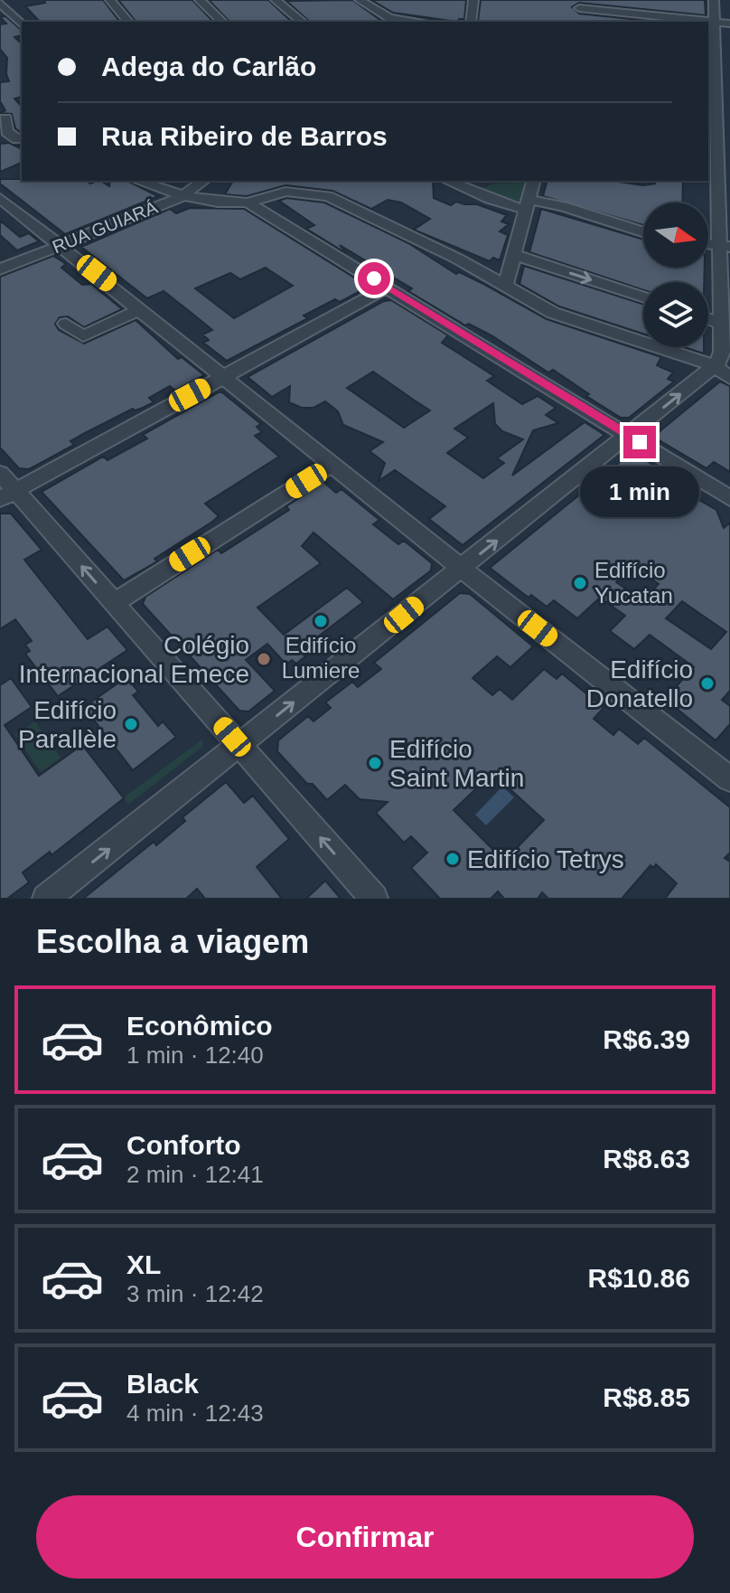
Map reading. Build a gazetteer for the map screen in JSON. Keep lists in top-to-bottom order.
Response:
{
  "streets": {
    "street": ["RUA GUIARÁ"]
  },
  "places": [
    "Edifício Yucatan",
    "Edifício Lumiere",
    "Colégio Internacional Emece",
    "Edifício Donatello",
    "Edifício Parallèle",
    "Edifício Saint Martin",
    "Edifício Tetrys"
  ],
  "north": "right",
  "page": {
    "banner": ["Adega do Carlão", "Rua Ribeiro de Barros"],
    "bubble": "1 min",
    "heading": "Escolha a viagem",
    "list": [
      {
        "name": "Econômico",
        "note": "1 min · 12:40",
        "value": "R$6.39"
      },
      {
        "name": "Conforto",
        "note": "2 min · 12:41",
        "value": "R$8.63"
      },
      {
        "name": "XL",
        "note": "3 min · 12:42",
        "value": "R$10.86"
      },
      {
        "name": "Black",
        "note": "4 min · 12:43",
        "value": "R$8.85"
      }
    ],
    "buttons": "Confirmar"
  }
}
